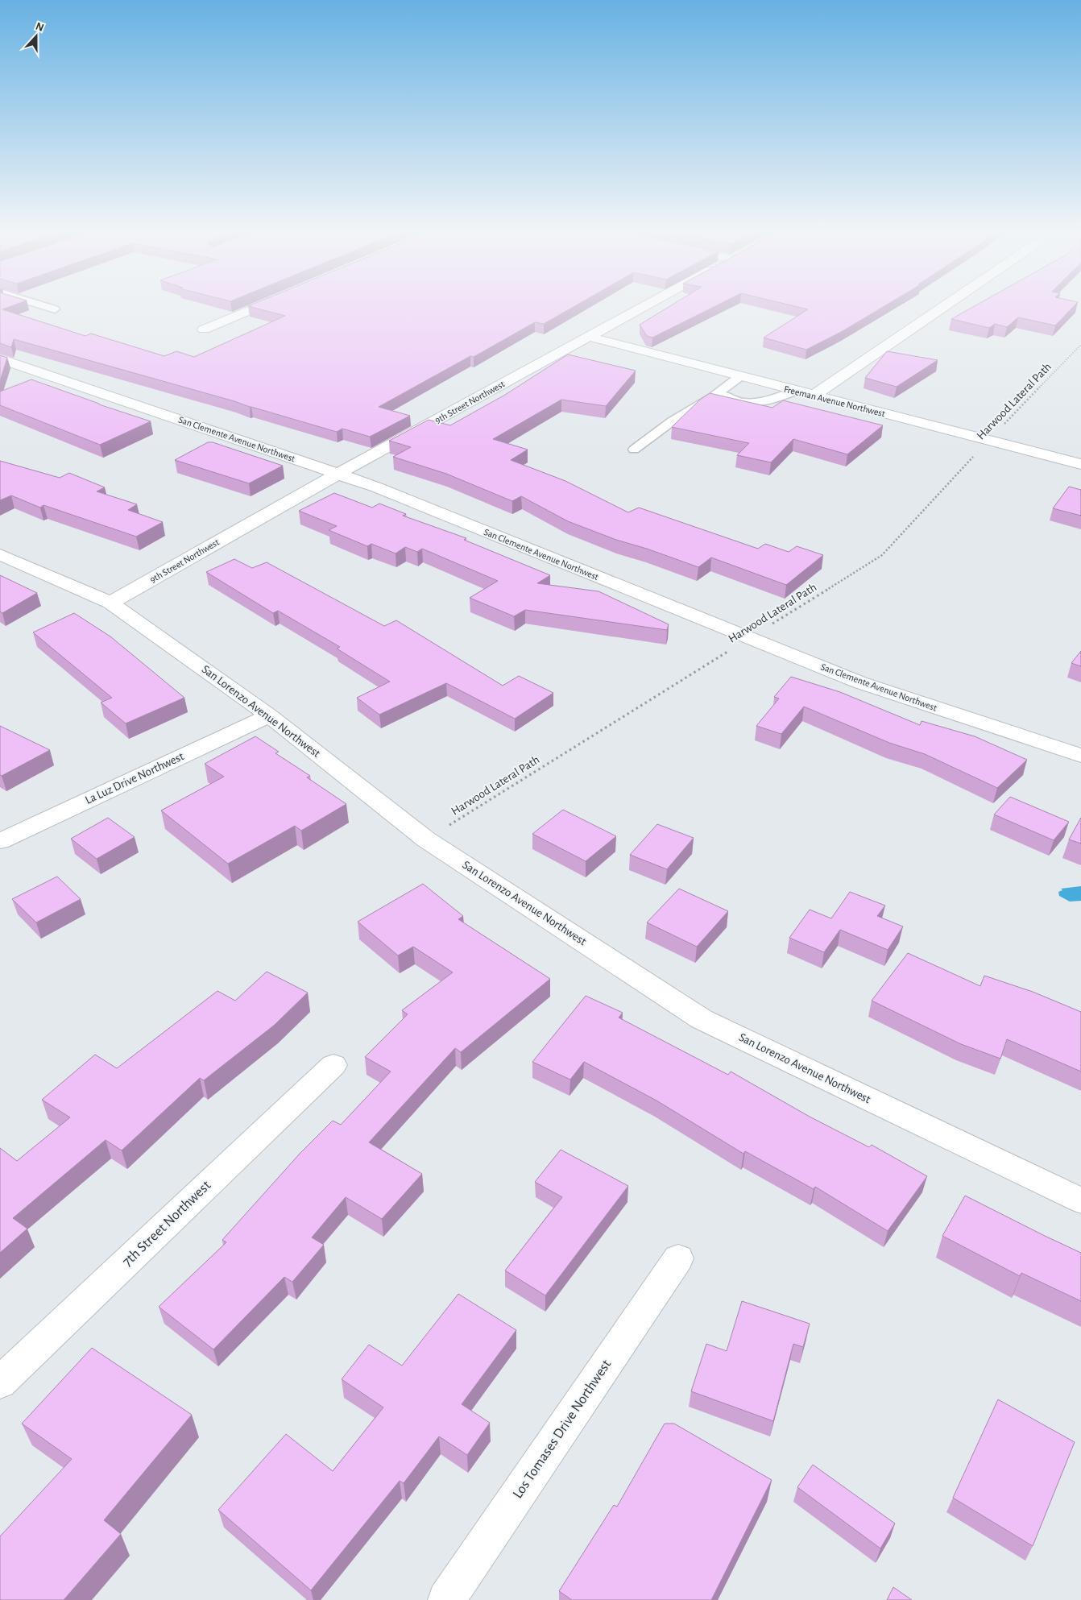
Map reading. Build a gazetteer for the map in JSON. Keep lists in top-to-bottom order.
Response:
{
  "streets": {
    "street": [
      "Freeman Avenue Northwest",
      "9th Street Northwest",
      "San Clemente Avenue Northwest",
      "San Lorenzo Avenue Northwest",
      "La Luz Drive Northwest",
      "7th Street Northwest",
      "Los Tomases Drive Northwest"
    ],
    "path": ["Harwood Lateral Path"]
  },
  "crossings": [
    ["Freeman Avenue Northwest", "Harwood Lateral Path"],
    ["Freeman Avenue Northwest", "9th Street Northwest"],
    ["Harwood Lateral Path", "San Clemente Avenue Northwest"],
    ["Harwood Lateral Path", "San Lorenzo Avenue Northwest"],
    ["9th Street Northwest", "San Clemente Avenue Northwest"],
    ["9th Street Northwest", "San Lorenzo Avenue Northwest"],
    ["San Lorenzo Avenue Northwest", "La Luz Drive Northwest"]
  ],
  "north": "top"
}
